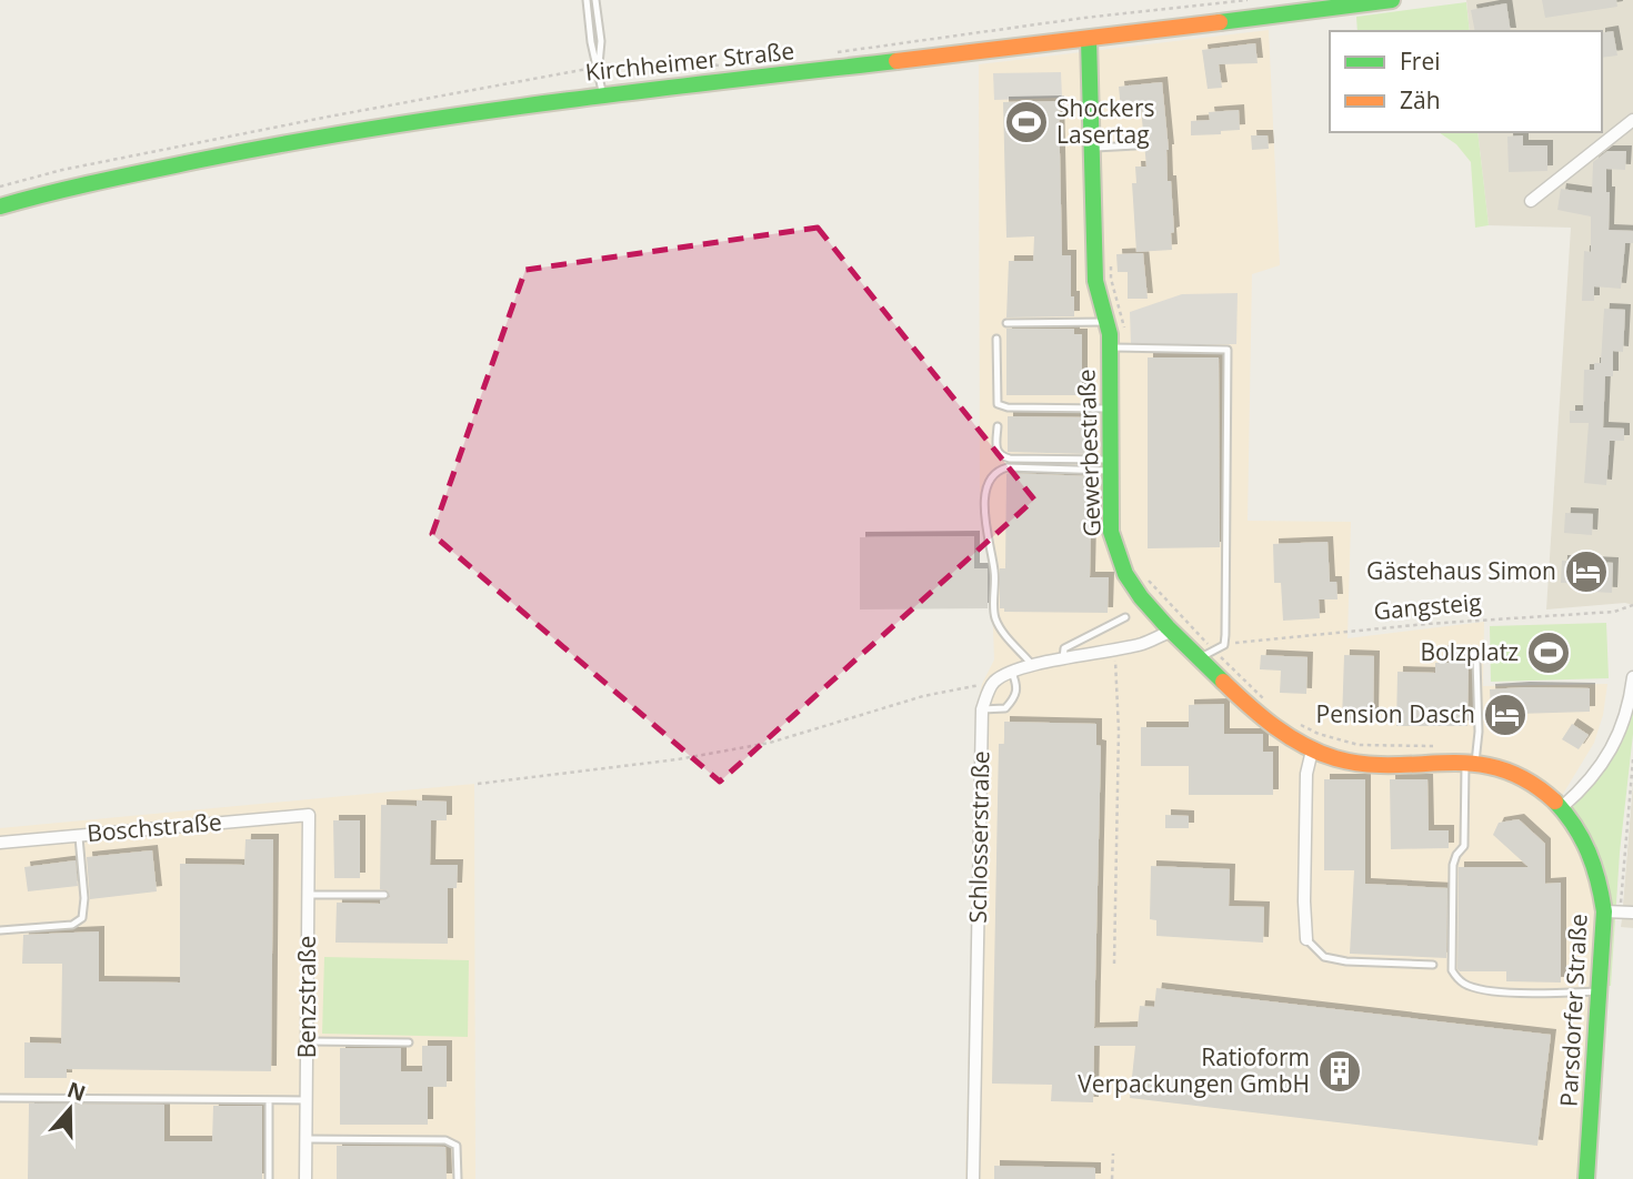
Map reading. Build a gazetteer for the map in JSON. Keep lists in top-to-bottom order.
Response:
{
  "streets": {
    "street": [
      "Kirchheimer Straße",
      "Gewerbestraße",
      "Boschstraße",
      "Schlosserstraße",
      "Benzstraße",
      "Parsdorfer Straße"
    ],
    "path": ["Gangsteig"]
  },
  "crossings": [
    ["Kirchheimer Straße", "Gewerbestraße"],
    ["Gewerbestraße", "Parsdorfer Straße"],
    ["Boschstraße", "Benzstraße"]
  ],
  "places": {
    "sports": ["Shockers Lasertag", "Bolzplatz"],
    "hotel": ["Gästehaus Simon", "Pension Dasch"],
    "building": ["Ratioform Verpackungen GmbH"]
  },
  "legend": ["Frei", "Zäh"],
  "north": "top"
}
